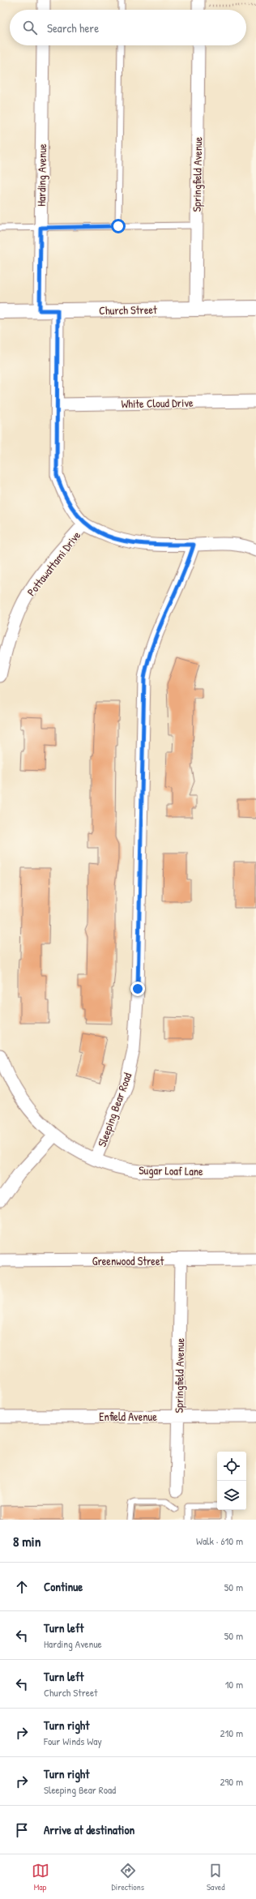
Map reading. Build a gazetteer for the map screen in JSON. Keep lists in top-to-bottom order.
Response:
{
  "streets": {
    "street": [
      "Springfield Avenue",
      "Harding Avenue",
      "Church Street",
      "White Cloud Drive",
      "Pottawattami Drive",
      "Sleeping Bear Road",
      "Sugar Loaf Lane",
      "Greenwood Street",
      "Enfield Avenue"
    ]
  },
  "crossings": [
    ["Springfield Avenue", "Church Street"],
    ["Springfield Avenue", "Greenwood Street"],
    ["Springfield Avenue", "Enfield Avenue"],
    ["Harding Avenue", "Church Street"],
    ["Sleeping Bear Road", "Sugar Loaf Lane"]
  ],
  "page": {
    "search": "Search here",
    "heading": ["8 min", "Walk · 610 m"],
    "list": [
      ["Continue", "50 m"],
      ["Turn left", "Harding Avenue", "50 m"],
      ["Turn left", "Church Street", "10 m"],
      ["Turn right", "Four Winds Way", "210 m"],
      ["Turn right", "Sleeping Bear Road", "290 m"],
      "Arrive at destination"
    ],
    "nav": ["Map", "Directions", "Saved"]
  }
}
